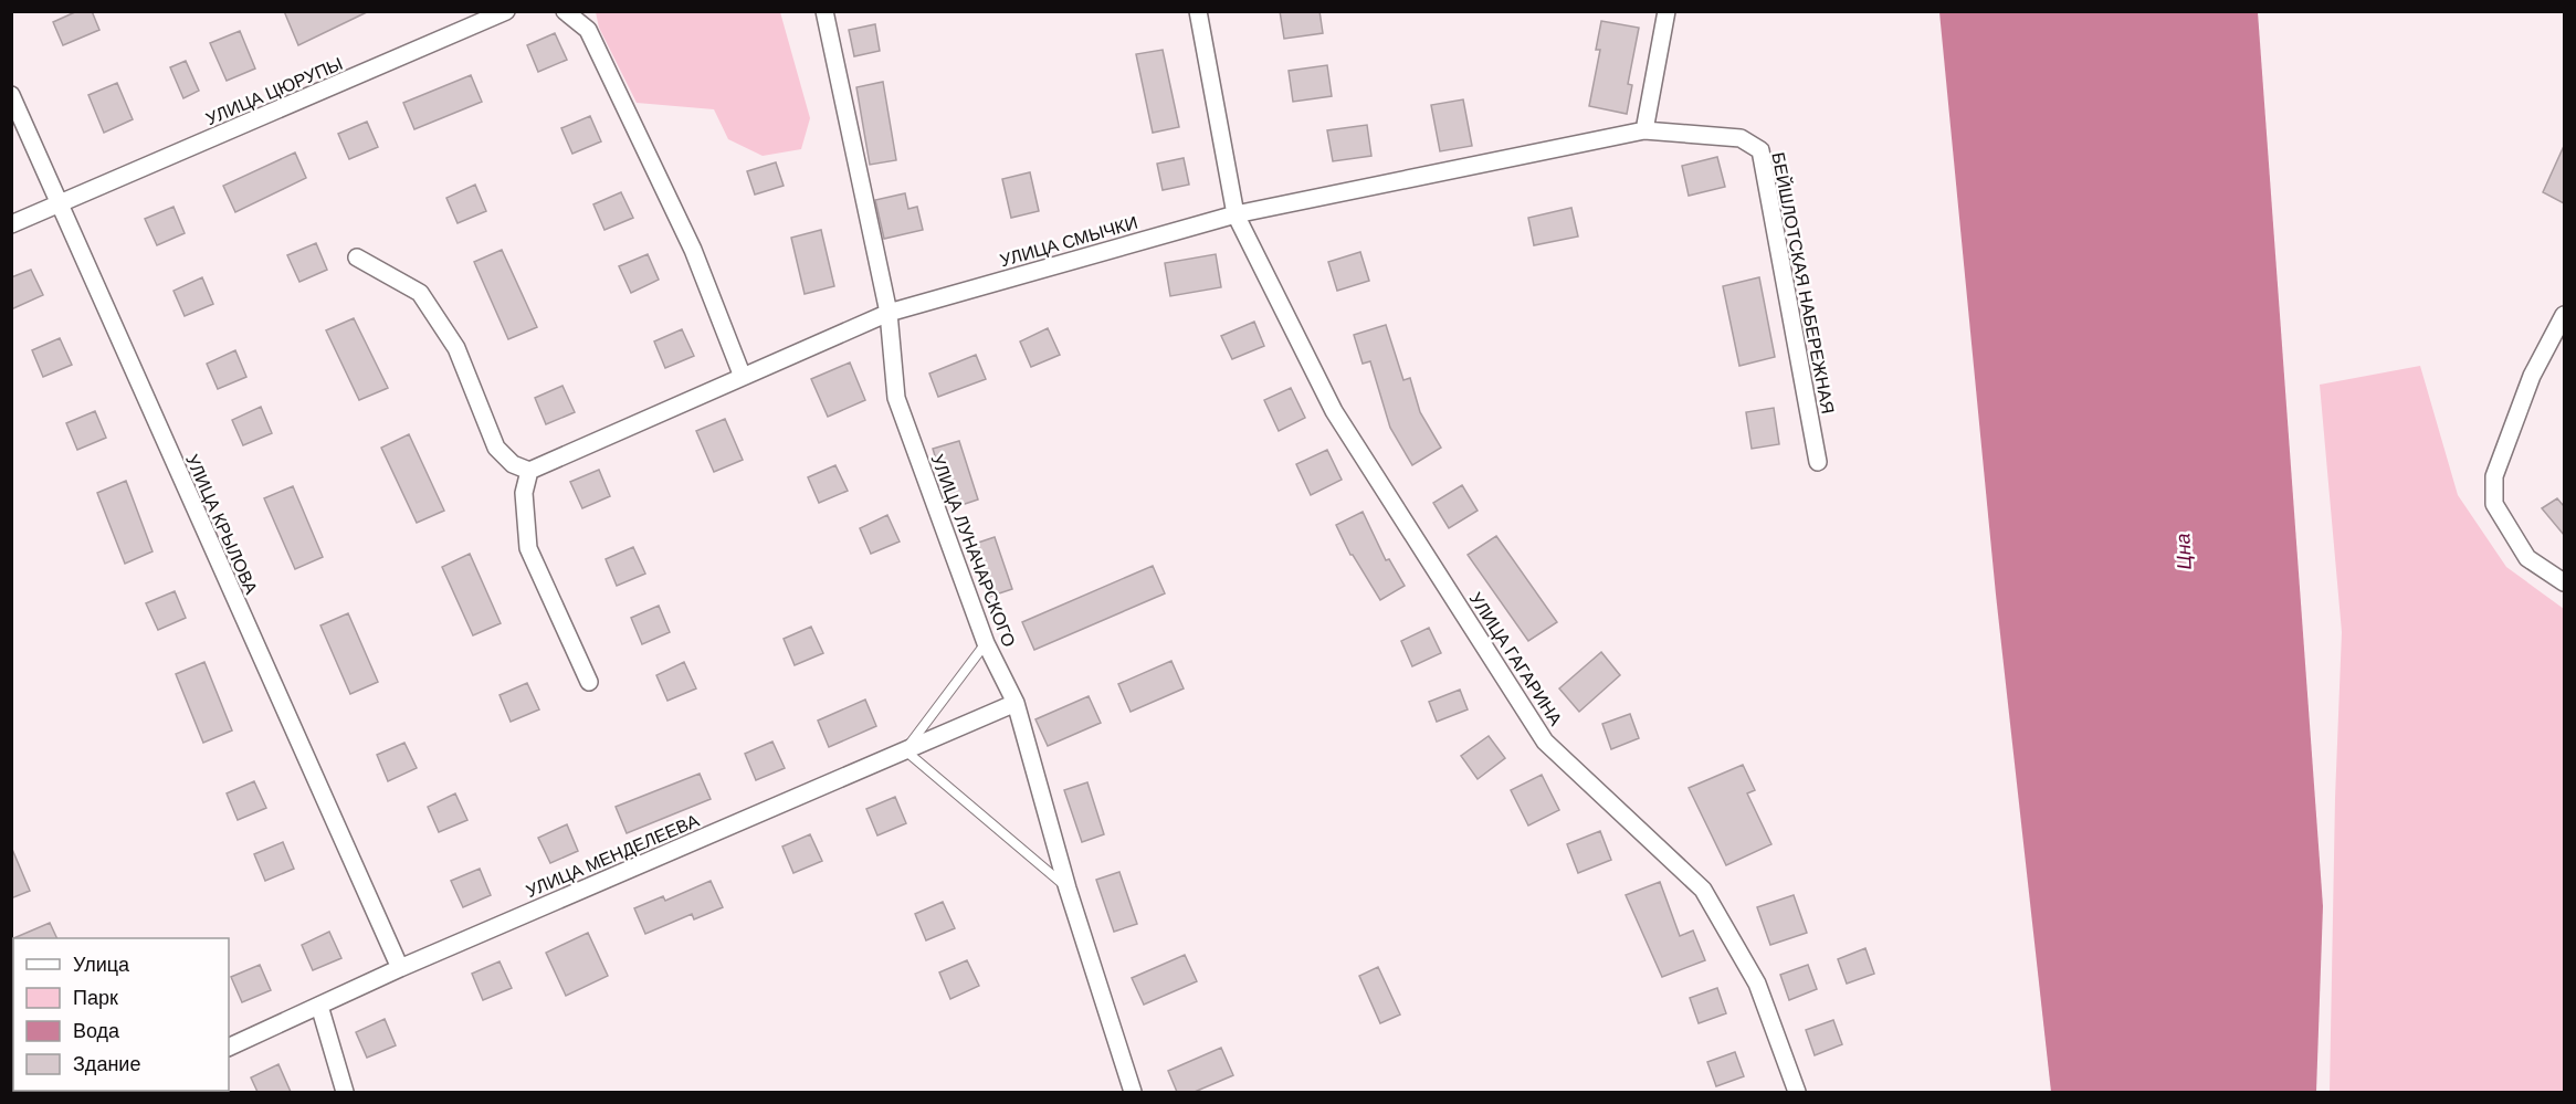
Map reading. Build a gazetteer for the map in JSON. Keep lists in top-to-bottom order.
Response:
{
  "streets": {
    "street": [
      "УЛИЦА ЦЮРУПЫ",
      "УЛИЦА СМЫЧКИ",
      "БЕЙШЛОТСКАЯ НАБЕРЕЖНАЯ",
      "УЛИЦА КРЫЛОВА",
      "УЛИЦА ЛУНАЧАРСКОГО",
      "УЛИЦА ГАГАРИНА",
      "УЛИЦА МЕНДЕЛЕЕВА"
    ]
  },
  "crossings": [
    ["УЛИЦА ЦЮРУПЫ", "УЛИЦА КРЫЛОВА"],
    ["УЛИЦА СМЫЧКИ", "БЕЙШЛОТСКАЯ НАБЕРЕЖНАЯ"],
    ["УЛИЦА СМЫЧКИ", "УЛИЦА ЛУНАЧАРСКОГО"],
    ["УЛИЦА СМЫЧКИ", "УЛИЦА ГАГАРИНА"],
    ["УЛИЦА КРЫЛОВА", "УЛИЦА МЕНДЕЛЕЕВА"],
    ["УЛИЦА ЛУНАЧАРСКОГО", "УЛИЦА МЕНДЕЛЕЕВА"]
  ],
  "water": ["Цна"],
  "legend": [
    "Улица",
    "Парк",
    "Вода",
    "Здание"
  ]
}
